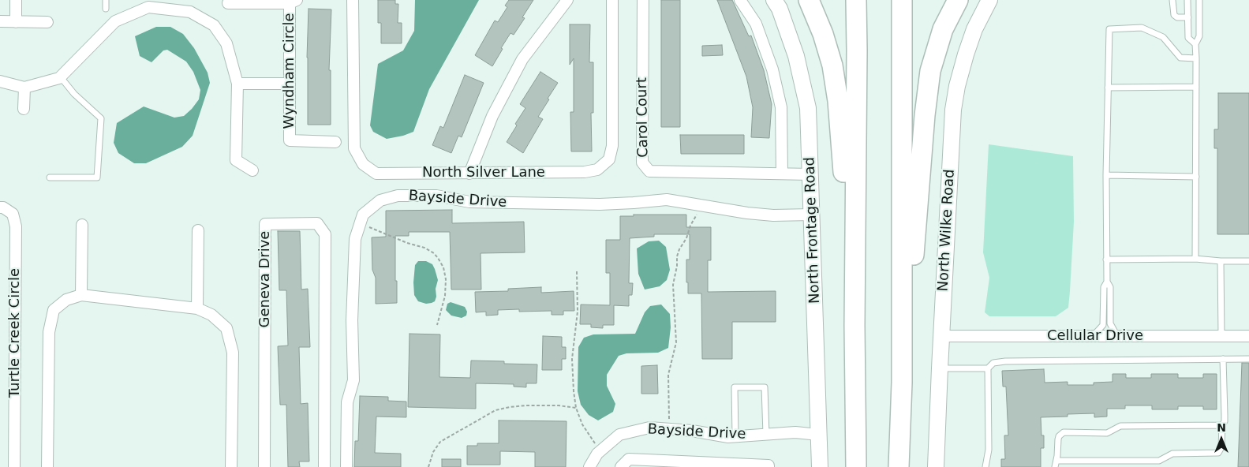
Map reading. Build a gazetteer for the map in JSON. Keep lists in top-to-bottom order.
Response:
{
  "streets": {
    "street": [
      "Wyndham Circle",
      "Carol Court",
      "North Silver Lane",
      "Bayside Drive",
      "North Frontage Road",
      "North Wilke Road",
      "Geneva Drive",
      "Turtle Creek Circle",
      "Cellular Drive"
    ]
  },
  "crossings": [
    ["Carol Court", "North Frontage Road"],
    ["Bayside Drive", "North Frontage Road"],
    ["North Wilke Road", "Cellular Drive"]
  ],
  "north": "top"
}
